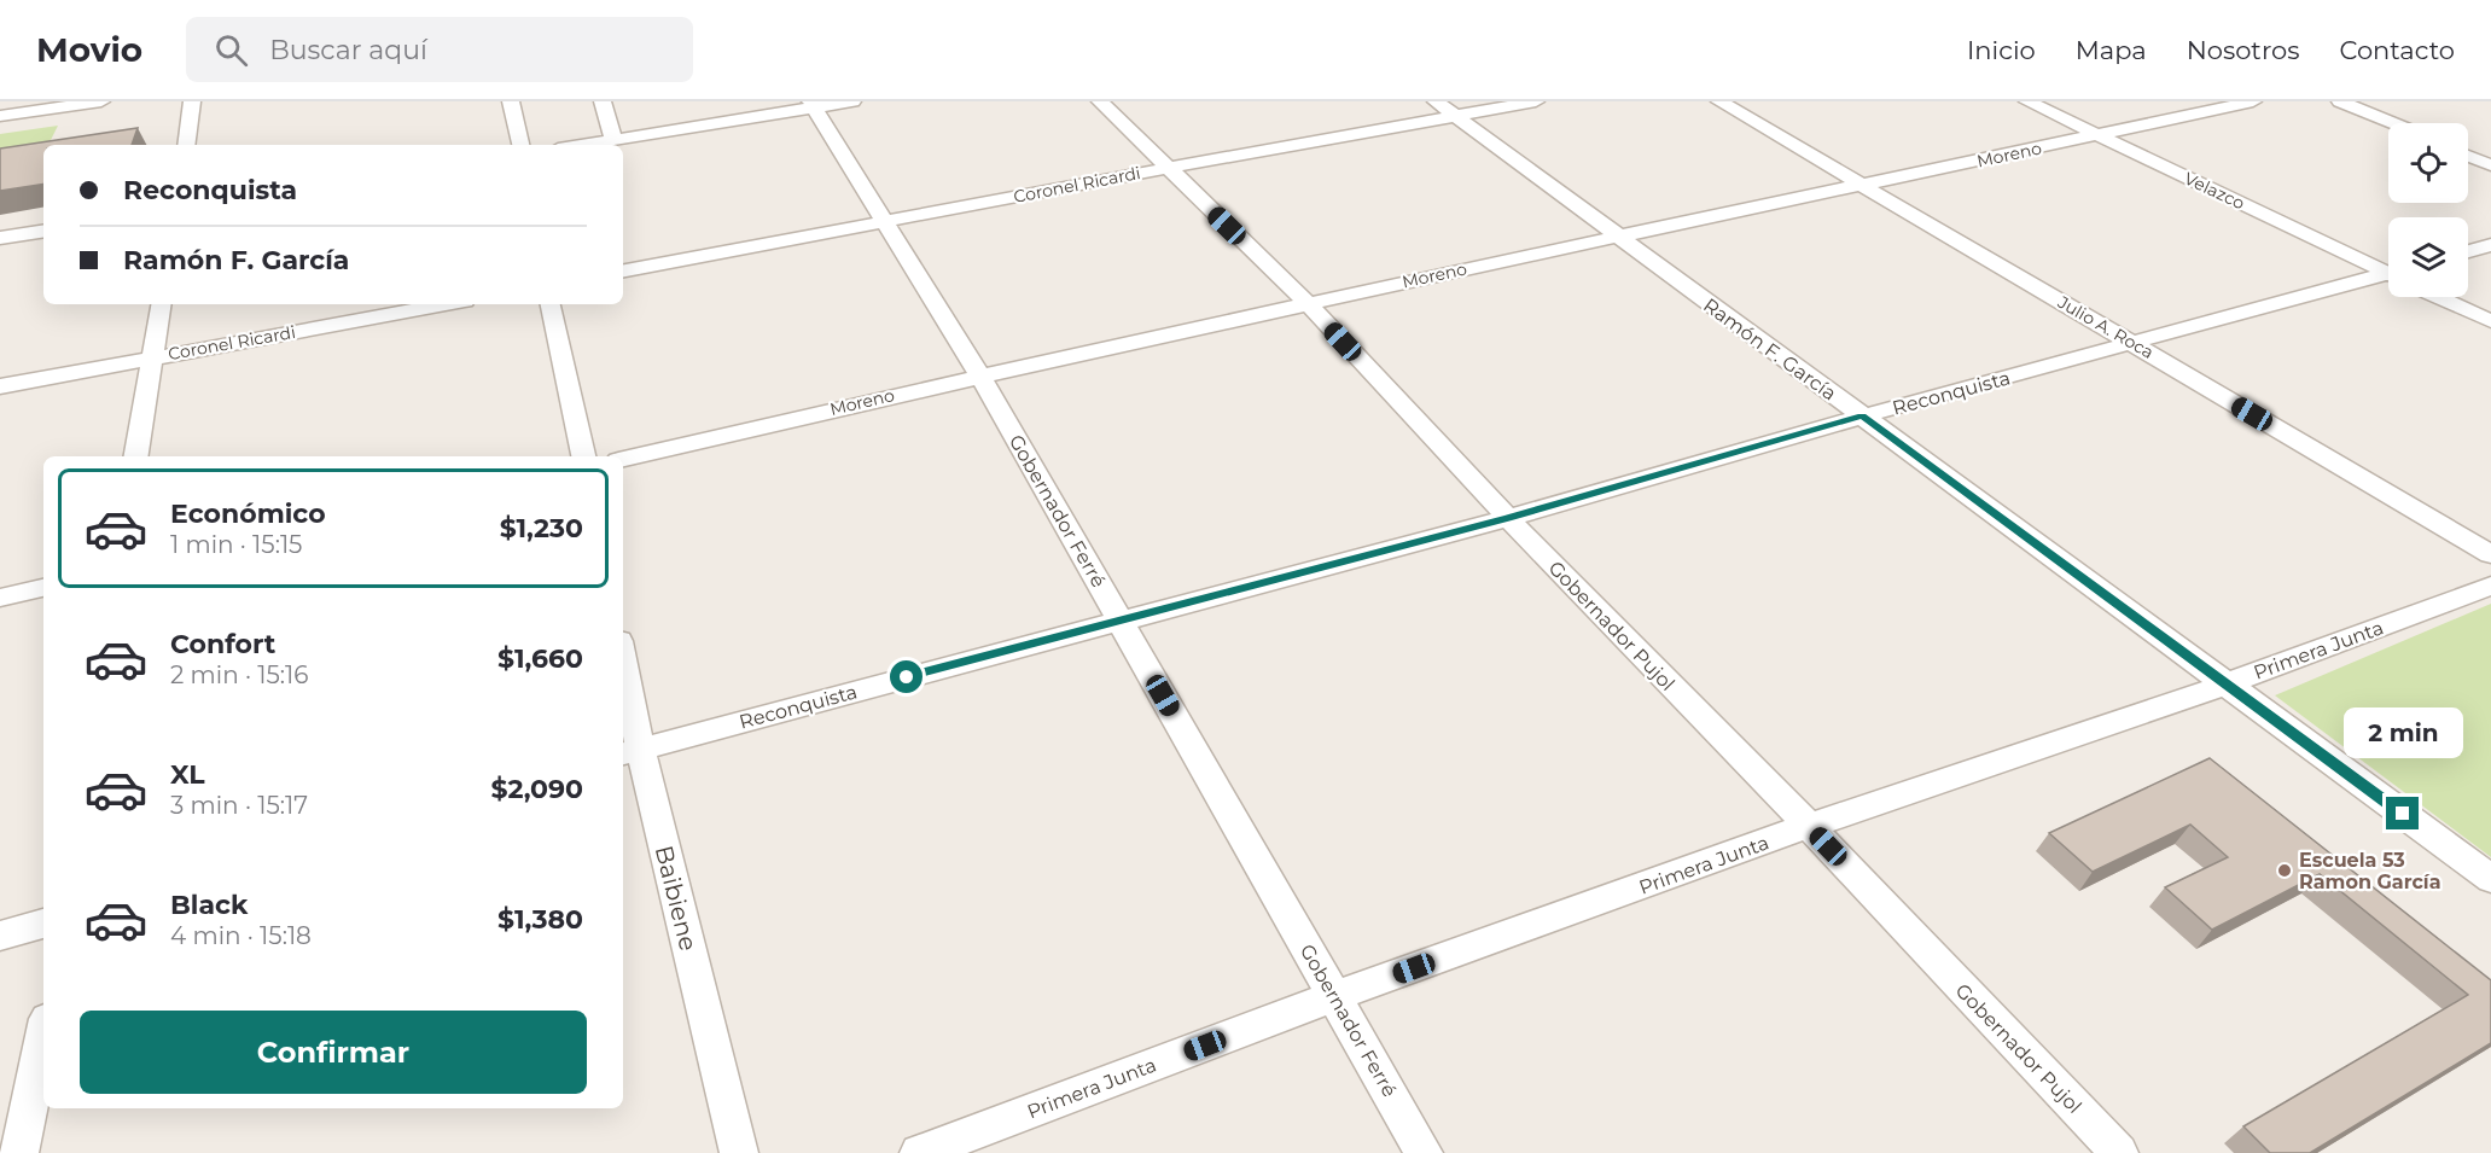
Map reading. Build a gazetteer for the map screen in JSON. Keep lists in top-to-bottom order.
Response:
{
  "streets": {
    "street": [
      "Moreno",
      "Coronel Ricardi",
      "Velazco",
      "Julio A. Roca",
      "Ramón F. García",
      "Reconquista",
      "Gobernador Ferré",
      "Gobernador Pujol",
      "Primera Junta",
      "Baibiene"
    ]
  },
  "crossings": [
    ["Moreno", "Velazco"],
    ["Moreno", "Julio A. Roca"],
    ["Moreno", "Ramón F. García"],
    ["Moreno", "Gobernador Ferré"],
    ["Moreno", "Gobernador Pujol"],
    ["Coronel Ricardi", "Ramón F. García"],
    ["Coronel Ricardi", "Gobernador Ferré"],
    ["Coronel Ricardi", "Gobernador Pujol"],
    ["Julio A. Roca", "Reconquista"],
    ["Ramón F. García", "Reconquista"],
    ["Ramón F. García", "Primera Junta"],
    ["Reconquista", "Gobernador Ferré"],
    ["Reconquista", "Gobernador Pujol"],
    ["Reconquista", "Baibiene"],
    ["Gobernador Ferré", "Primera Junta"],
    ["Gobernador Pujol", "Primera Junta"]
  ],
  "places": ["Escuela 53 Ramon García"],
  "page": {
    "header": "Movio",
    "search": "Buscar aquí",
    "nav": [
      "Inicio",
      "Mapa",
      "Nosotros",
      "Contacto"
    ],
    "banner": ["Reconquista", "Ramón F. García"],
    "list": [
      {
        "name": "Económico",
        "note": "1 min · 15:15",
        "value": "$1,230"
      },
      {
        "name": "Confort",
        "note": "2 min · 15:16",
        "value": "$1,660"
      },
      {
        "name": "XL",
        "note": "3 min · 15:17",
        "value": "$2,090"
      },
      {
        "name": "Black",
        "note": "4 min · 15:18",
        "value": "$1,380"
      }
    ],
    "bubble": "2 min",
    "buttons": "Confirmar"
  }
}
